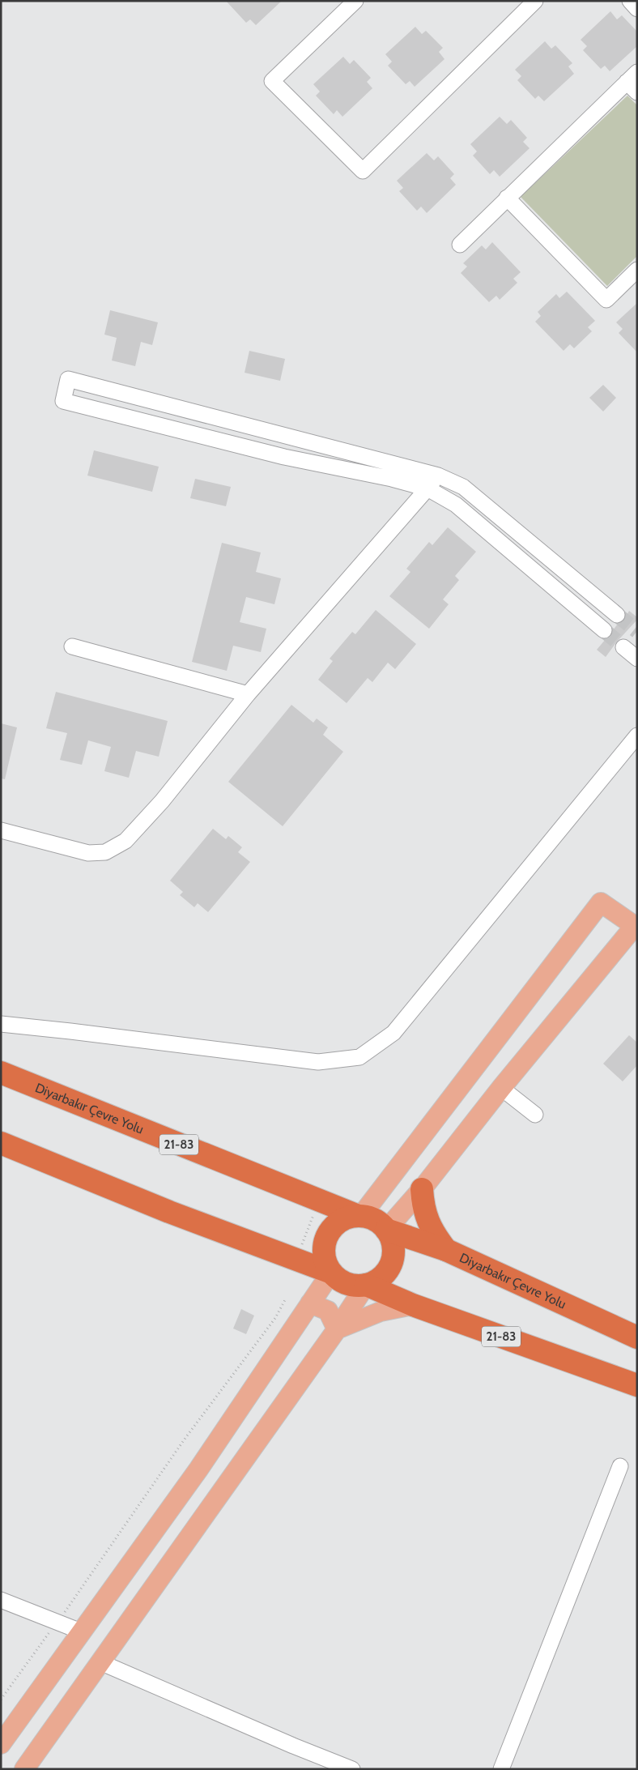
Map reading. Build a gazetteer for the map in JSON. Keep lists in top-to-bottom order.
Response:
{
  "streets": {
    "highway": ["Diyarbakır Çevre Yolu", "21-83"]
  },
  "crossings": [
    ["Diyarbakır Çevre Yolu", "21-83"]
  ]
}
